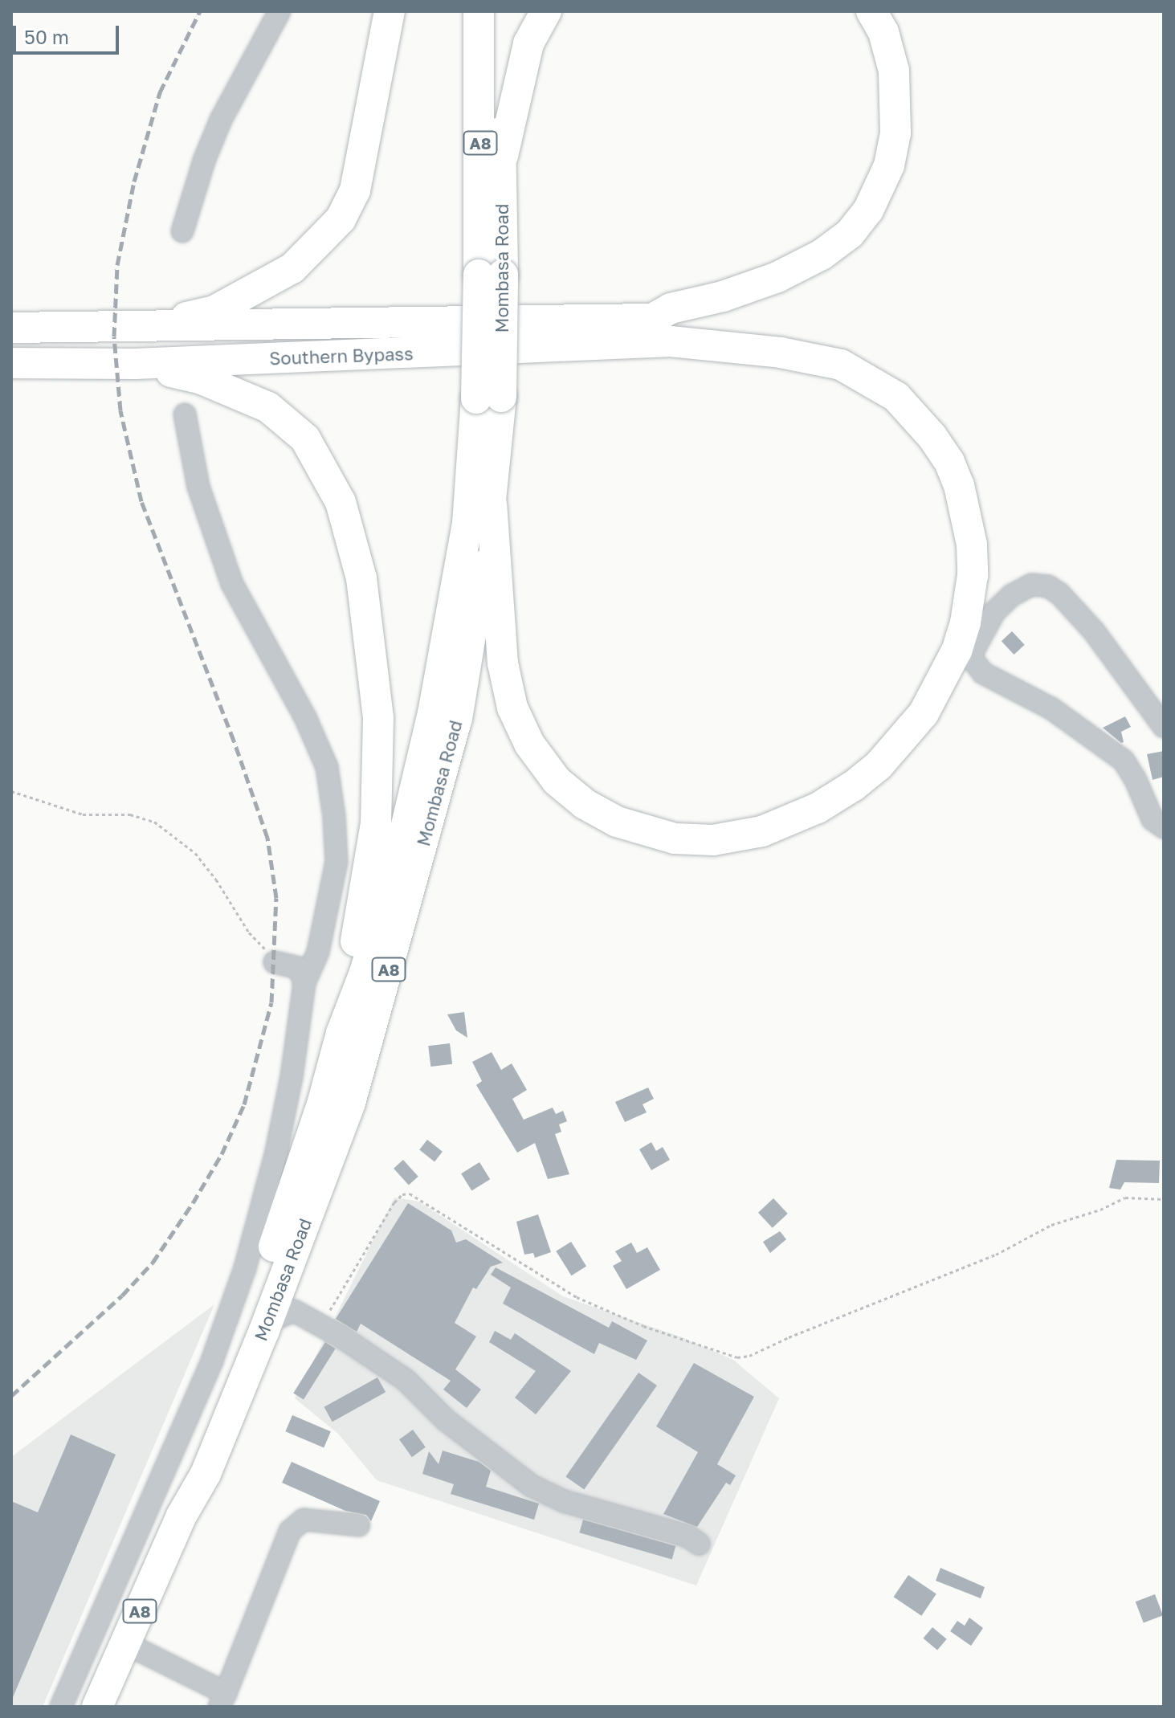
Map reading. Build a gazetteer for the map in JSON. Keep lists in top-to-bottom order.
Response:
{
  "streets": {
    "highway": ["A8", "Mombasa Road", "Southern Bypass"]
  },
  "scale_bar": "50 m"
}
